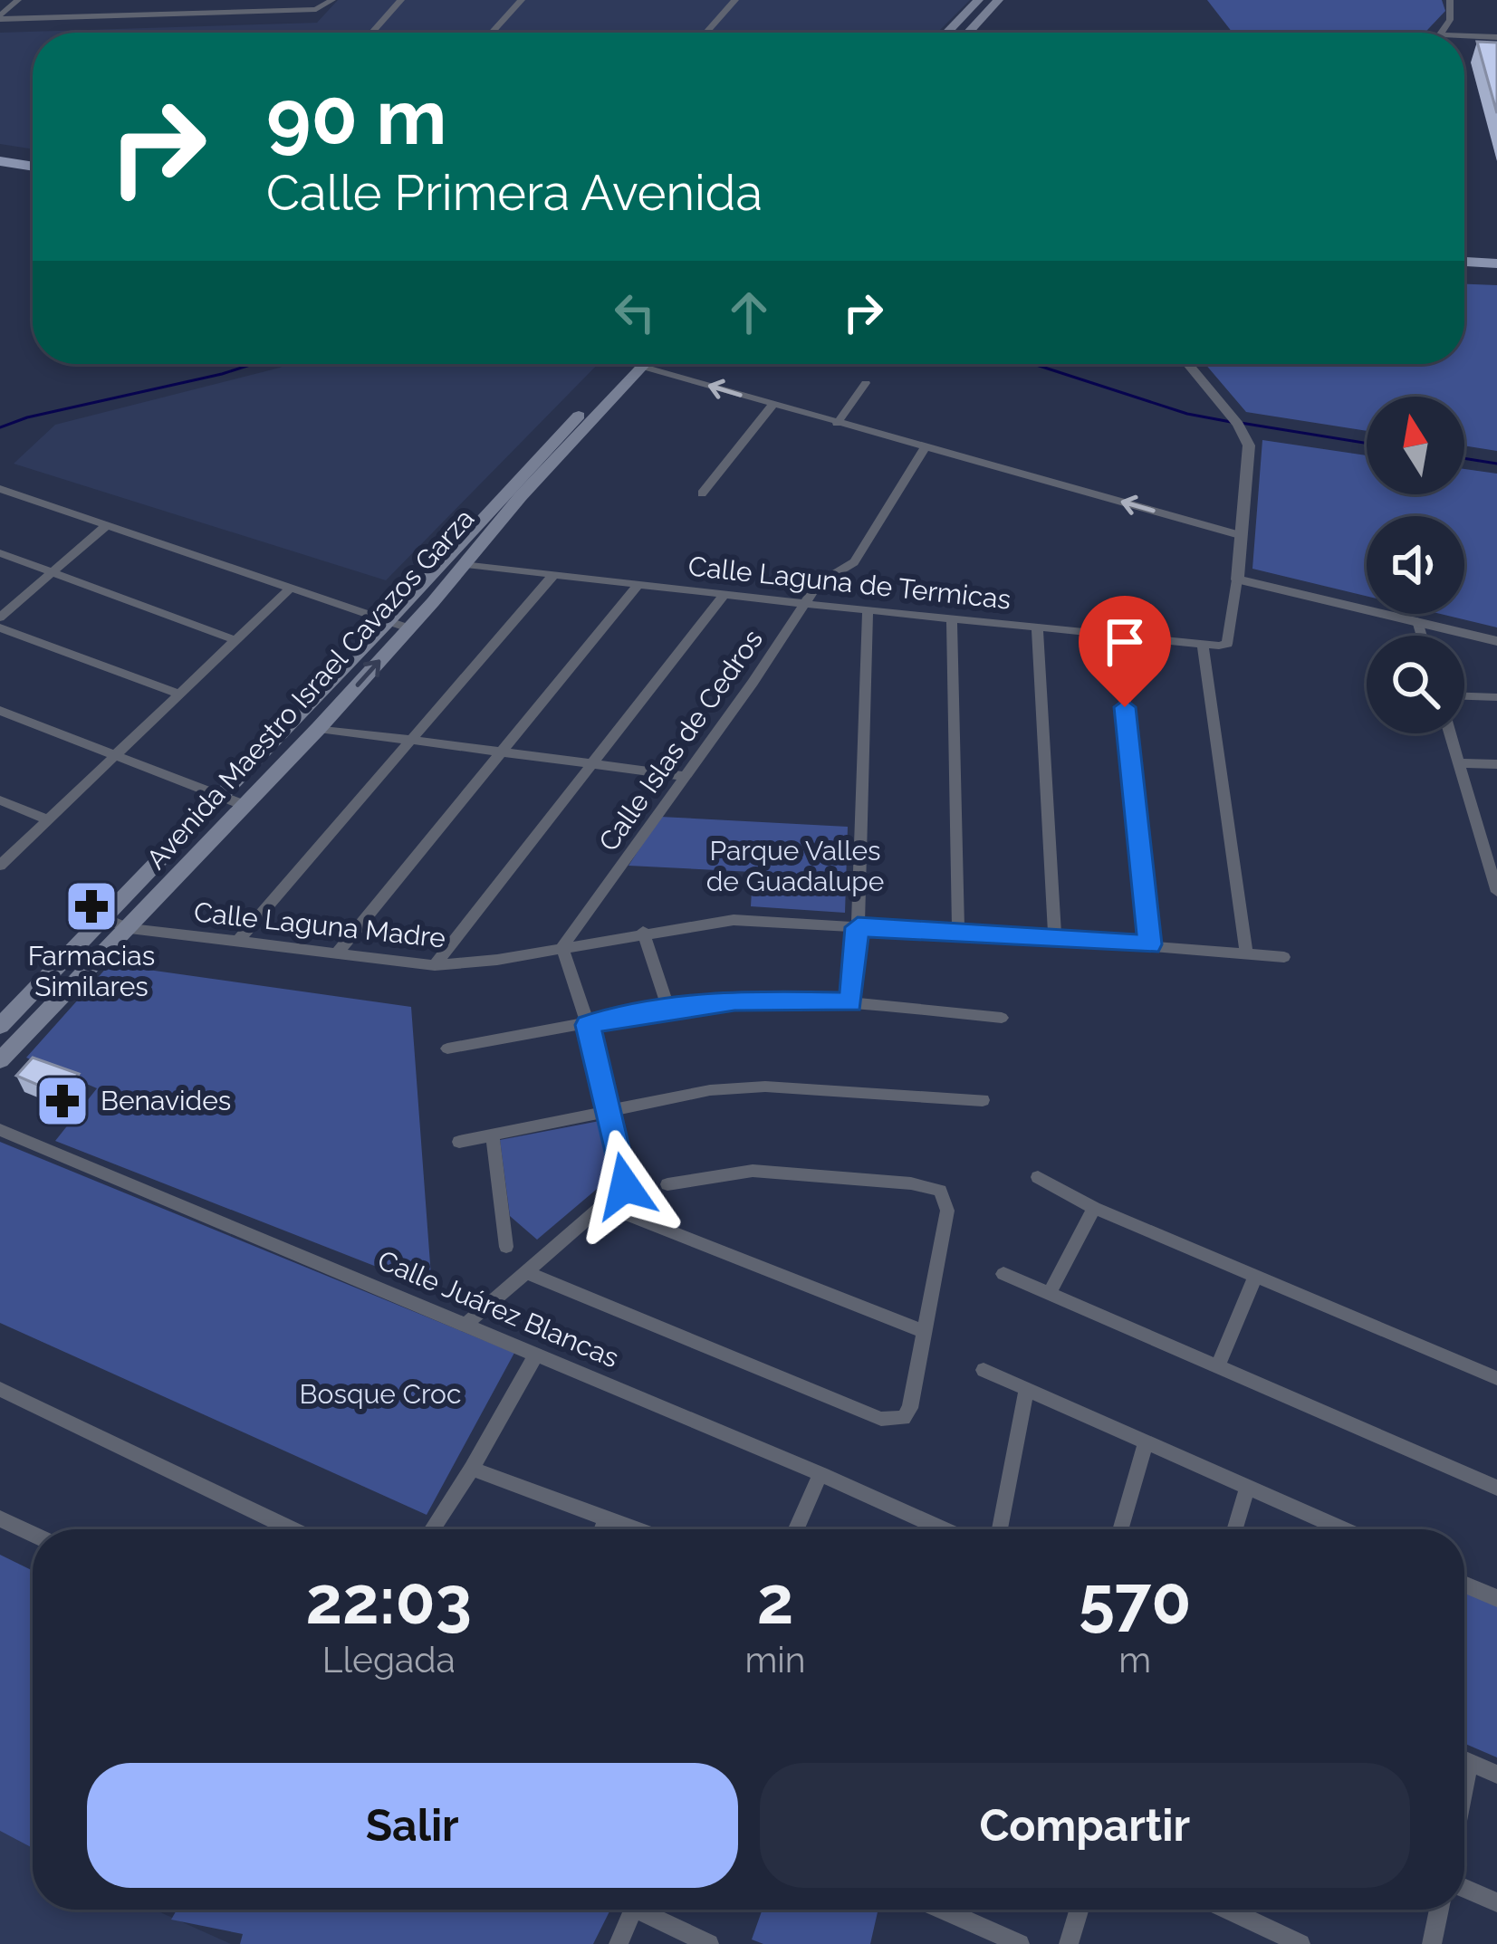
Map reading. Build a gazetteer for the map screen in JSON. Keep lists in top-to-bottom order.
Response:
{
  "streets": {
    "main road": ["Avenida Maestro Israel Cavazos Garza"],
    "street": [
      "Calle Laguna de Termicas",
      "Calle Islas de Cedros",
      "Calle Laguna Madre",
      "Calle Juárez Blancas"
    ]
  },
  "crossings": [
    ["Calle Laguna de Termicas", "Avenida Maestro Israel Cavazos Garza"],
    ["Calle Laguna de Termicas", "Calle Islas de Cedros"],
    ["Avenida Maestro Israel Cavazos Garza", "Calle Laguna Madre"],
    ["Calle Islas de Cedros", "Calle Laguna Madre"]
  ],
  "parks": ["Parque Valles de Guadalupe", "Bosque Croc"],
  "places": {
    "pharmacy": ["Farmacias Similares", "Benavides"]
  },
  "north": "top",
  "page": {
    "turn": ["90 m", "Calle Primera Avenida"],
    "eta": [
      "22:03",
      "Llegada",
      "2",
      "min",
      "570",
      "m"
    ],
    "buttons": ["Salir", "Compartir"]
  }
}
